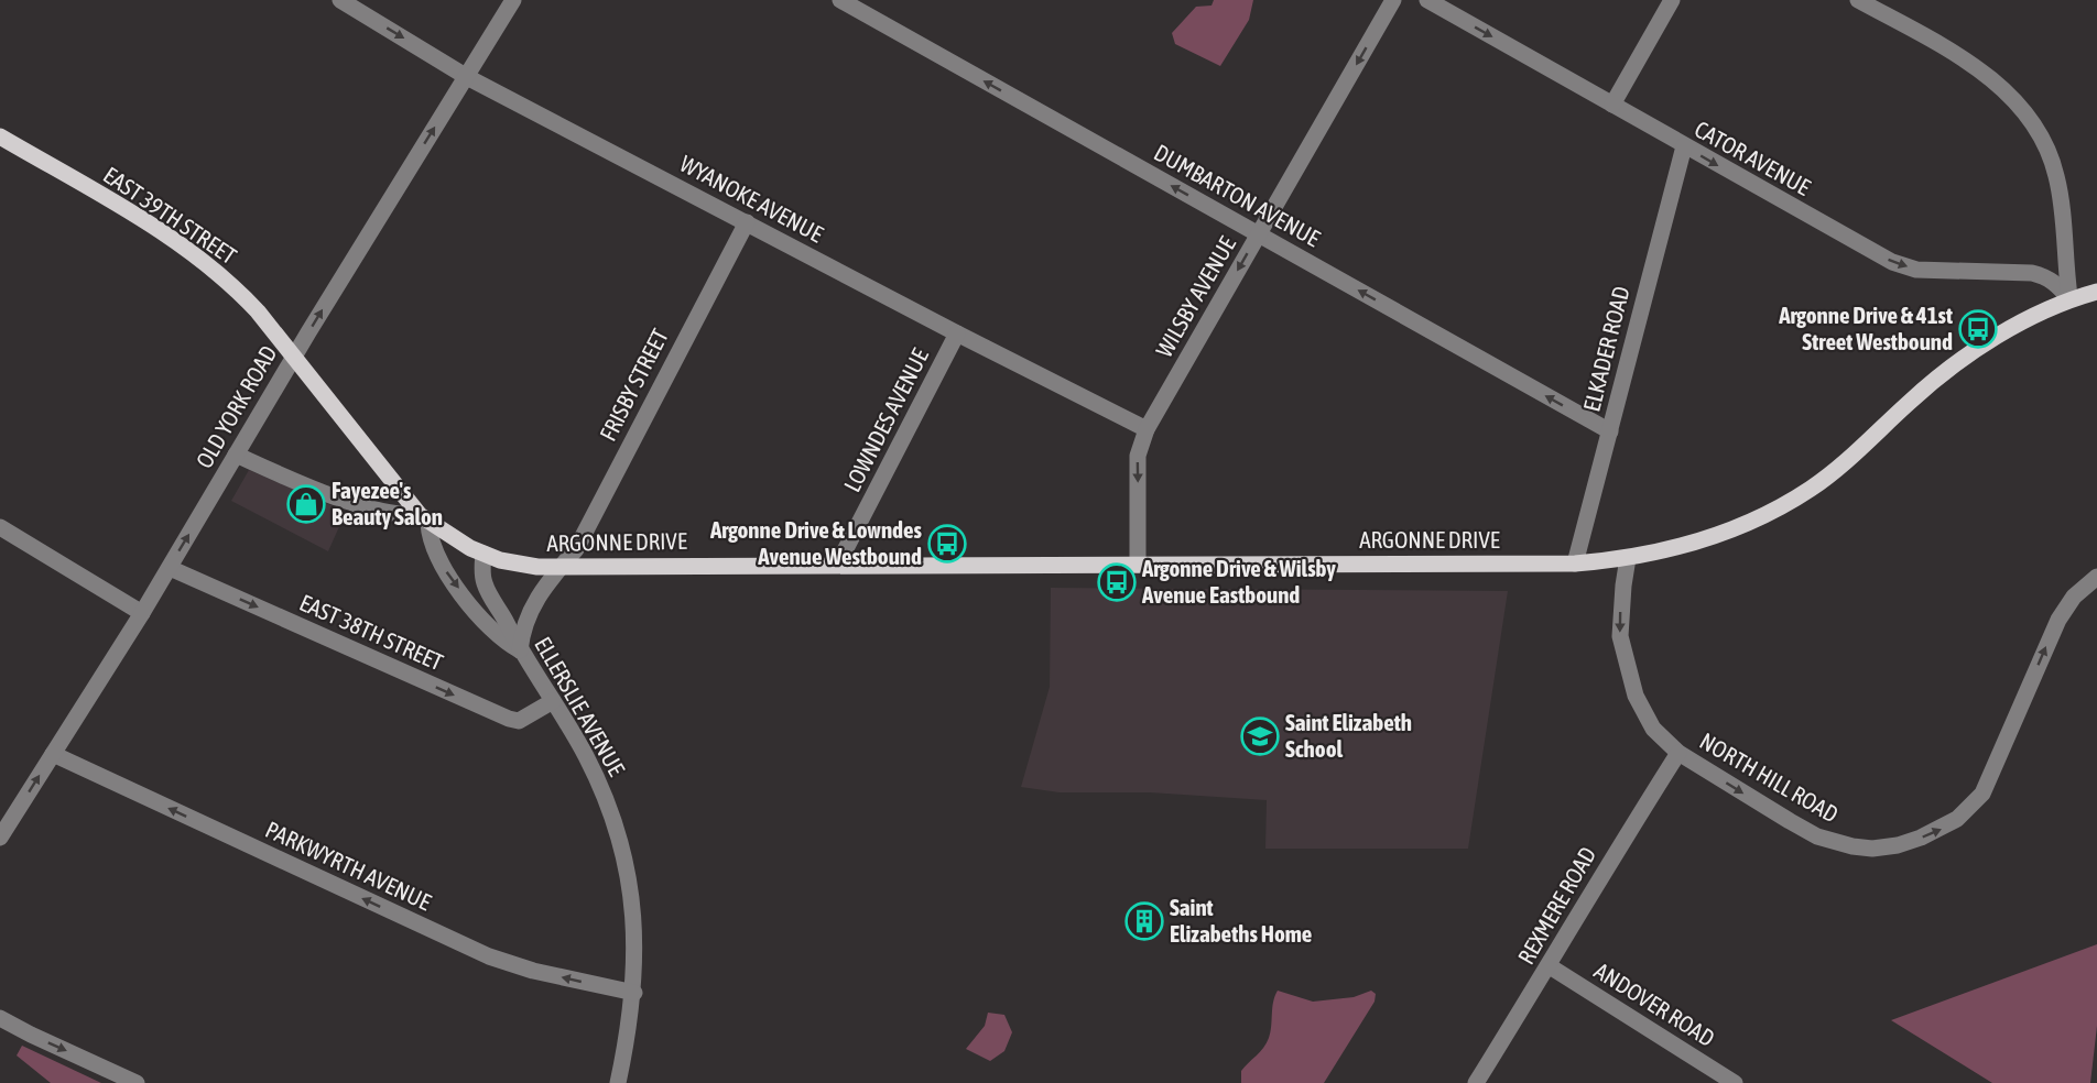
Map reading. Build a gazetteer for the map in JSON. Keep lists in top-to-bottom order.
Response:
{
  "streets": {
    "main road": ["EAST 39TH STREET", "ARGONNE DRIVE"],
    "street": [
      "CATOR AVENUE",
      "DUMBARTON AVENUE",
      "WYANOKE AVENUE",
      "WILSBY AVENUE",
      "ELKADER ROAD",
      "FRISBY STREET",
      "OLD YORK ROAD",
      "LOWNDES AVENUE",
      "EAST 38TH STREET",
      "ELLERSLIE AVENUE",
      "NORTH HILL ROAD",
      "PARKWYRTH AVENUE",
      "REXMERE ROAD",
      "ANDOVER ROAD"
    ]
  },
  "crossings": [
    ["CATOR AVENUE", "ELKADER ROAD"],
    ["CATOR AVENUE", "ARGONNE DRIVE"],
    ["DUMBARTON AVENUE", "WILSBY AVENUE"],
    ["DUMBARTON AVENUE", "ELKADER ROAD"],
    ["WYANOKE AVENUE", "WILSBY AVENUE"],
    ["WYANOKE AVENUE", "FRISBY STREET"],
    ["WYANOKE AVENUE", "OLD YORK ROAD"],
    ["WYANOKE AVENUE", "LOWNDES AVENUE"],
    ["EAST 39TH STREET", "OLD YORK ROAD"],
    ["WILSBY AVENUE", "ARGONNE DRIVE"],
    ["ELKADER ROAD", "ARGONNE DRIVE"],
    ["FRISBY STREET", "ARGONNE DRIVE"],
    ["FRISBY STREET", "ELLERSLIE AVENUE"],
    ["OLD YORK ROAD", "EAST 38TH STREET"],
    ["OLD YORK ROAD", "PARKWYRTH AVENUE"],
    ["LOWNDES AVENUE", "ARGONNE DRIVE"],
    ["ARGONNE DRIVE", "ELLERSLIE AVENUE"],
    ["ARGONNE DRIVE", "NORTH HILL ROAD"],
    ["EAST 38TH STREET", "ELLERSLIE AVENUE"],
    ["ELLERSLIE AVENUE", "PARKWYRTH AVENUE"],
    ["NORTH HILL ROAD", "REXMERE ROAD"],
    ["REXMERE ROAD", "ANDOVER ROAD"]
  ],
  "one_way": [
    "CATOR AVENUE",
    "DUMBARTON AVENUE",
    "WILSBY AVENUE",
    "OLD YORK ROAD",
    "PARKWYRTH AVENUE"
  ],
  "places": {
    "bus stop": ["Argonne Drive & 41st Street Westbound", "Argonne Drive & Lowndes Avenue Westbound", "Argonne Drive & Wilsby Avenue Eastbound"],
    "shop": ["Fayezee's Beauty Salon"],
    "school or university": ["Saint Elizabeth School"],
    "building": ["Saint Elizabeths Home"]
  }
}
